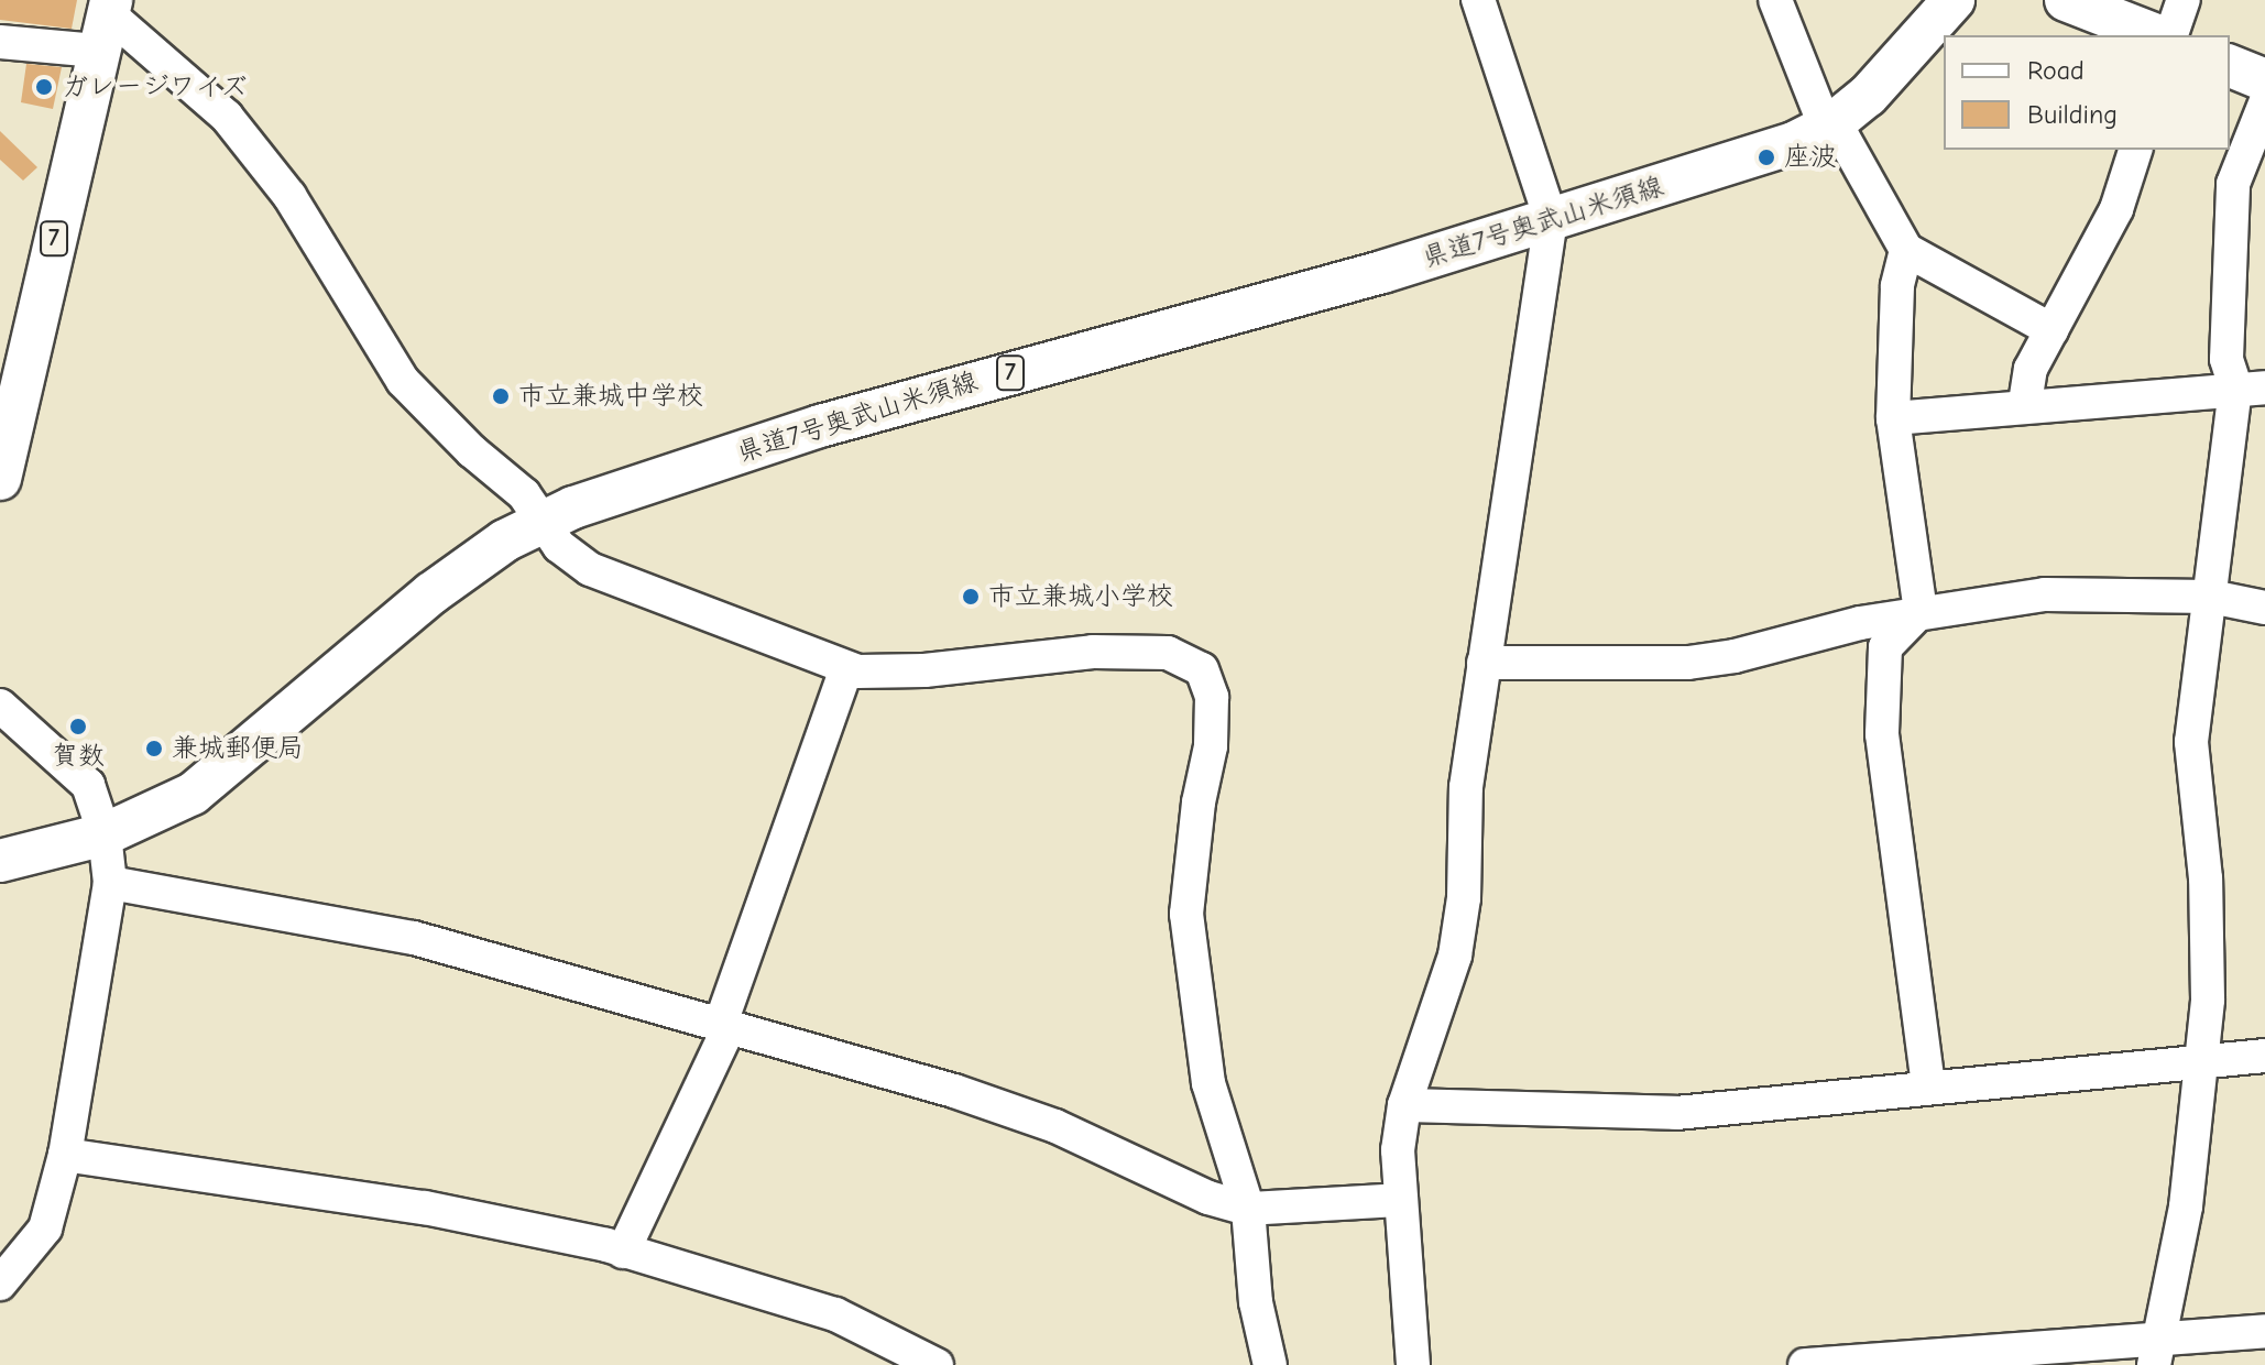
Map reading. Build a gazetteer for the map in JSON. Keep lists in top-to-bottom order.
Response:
{
  "streets": {
    "main road": ["県道7号奥武山米須線", "7"]
  },
  "places": [
    "ガレージワイズ",
    "座波",
    "市立兼城中学校",
    "市立兼城小学校",
    "賀数",
    "兼城郵便局"
  ],
  "legend": ["Road", "Building"]
}
